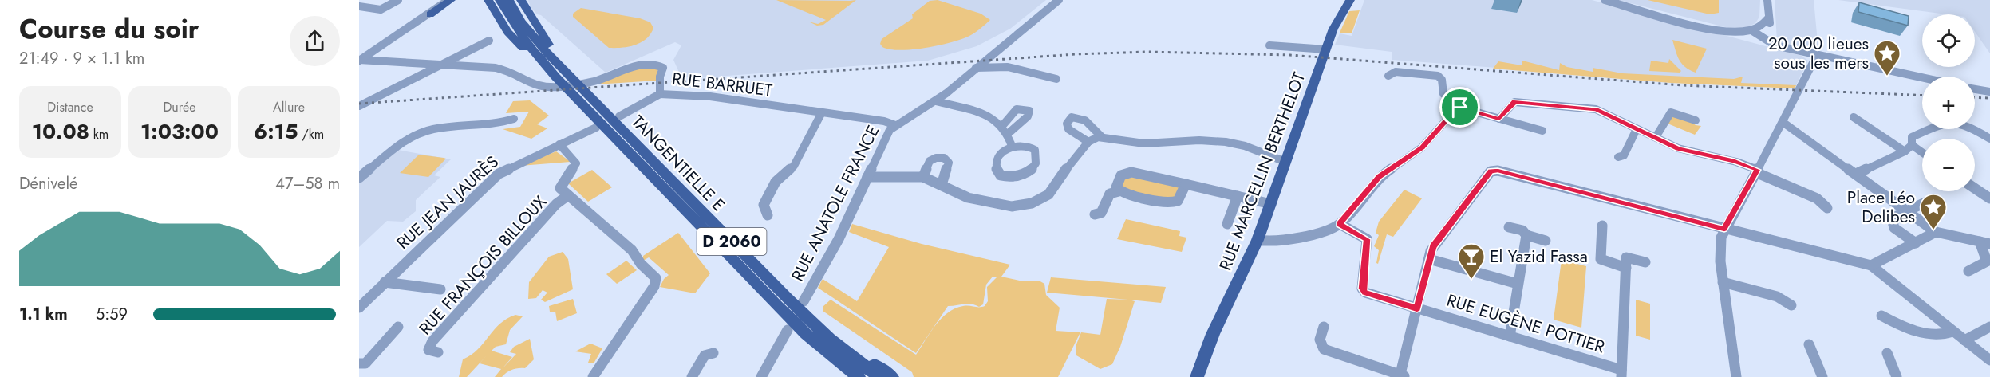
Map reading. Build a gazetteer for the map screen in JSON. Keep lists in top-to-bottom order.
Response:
{
  "streets": {
    "main road": ["TANGENTIELLE E", "RUE MARCELLIN BERTHELOT", "D 2060"],
    "street": [
      "RUE BARRUET",
      "RUE JEAN JAURÈS",
      "RUE ANATOLE FRANCE",
      "RUE FRANÇOIS BILLOUX",
      "RUE EUGÈNE POTTIER"
    ]
  },
  "crossings": [
    ["RUE BARRUET", "RUE ANATOLE FRANCE"],
    ["TANGENTIELLE E", "D 2060"]
  ],
  "places": {
    "place": ["20 000 lieues sous les mers", "Place Léo Delibes"],
    "bar": ["El Yazid Fassa"]
  },
  "page": {
    "heading": ["Course du soir", "21:49 · 9 × 1.1 km"],
    "map_buttons": ["+", "−"],
    "stats": [
      ["Distance", "10.08 km"],
      ["Durée", "1:03:00"],
      ["Allure", "6:15 /km"]
    ],
    "chart": ["Dénivelé", "47–58 m"],
    "list": [
      {
        "name": "1.1 km",
        "note": "5:59"
      }
    ]
  }
}
